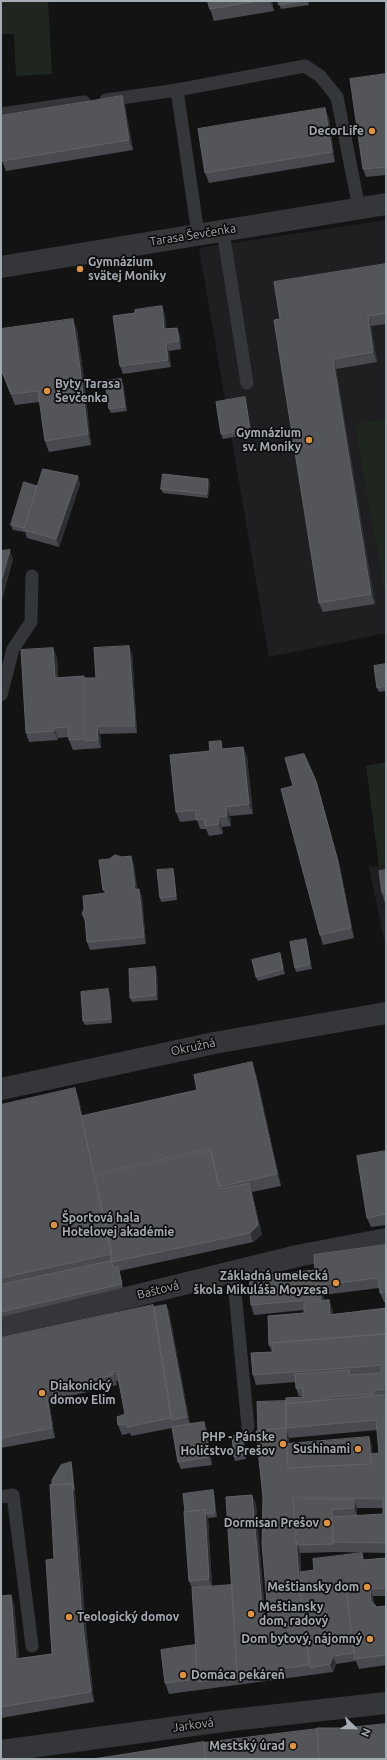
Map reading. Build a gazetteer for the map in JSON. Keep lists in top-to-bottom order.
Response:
{
  "streets": {
    "street": [
      "Tarasa Ševčenka",
      "Okružná",
      "Baštová",
      "Jarková"
    ]
  },
  "places": [
    "DecorLife",
    "Gymnázium svätej Moniky",
    "Byty Tarasa Ševčenka",
    "Gymnázium sv. Moniky",
    "Športová hala Hotelovej akadémie",
    "Základná umelecká škola Mikuláša Moyzesa",
    "Diakonický domov Elim",
    "PHP - Pánske Holičstvo Prešov",
    "Sushinami",
    "Dormisan Prešov",
    "Meštiansky dom",
    "Meštiansky dom, radový",
    "Teologický domov",
    "Dom bytový, nájomný",
    "Domáca pekáreň",
    "Mestský úrad"
  ],
  "north": "bottom right"
}
